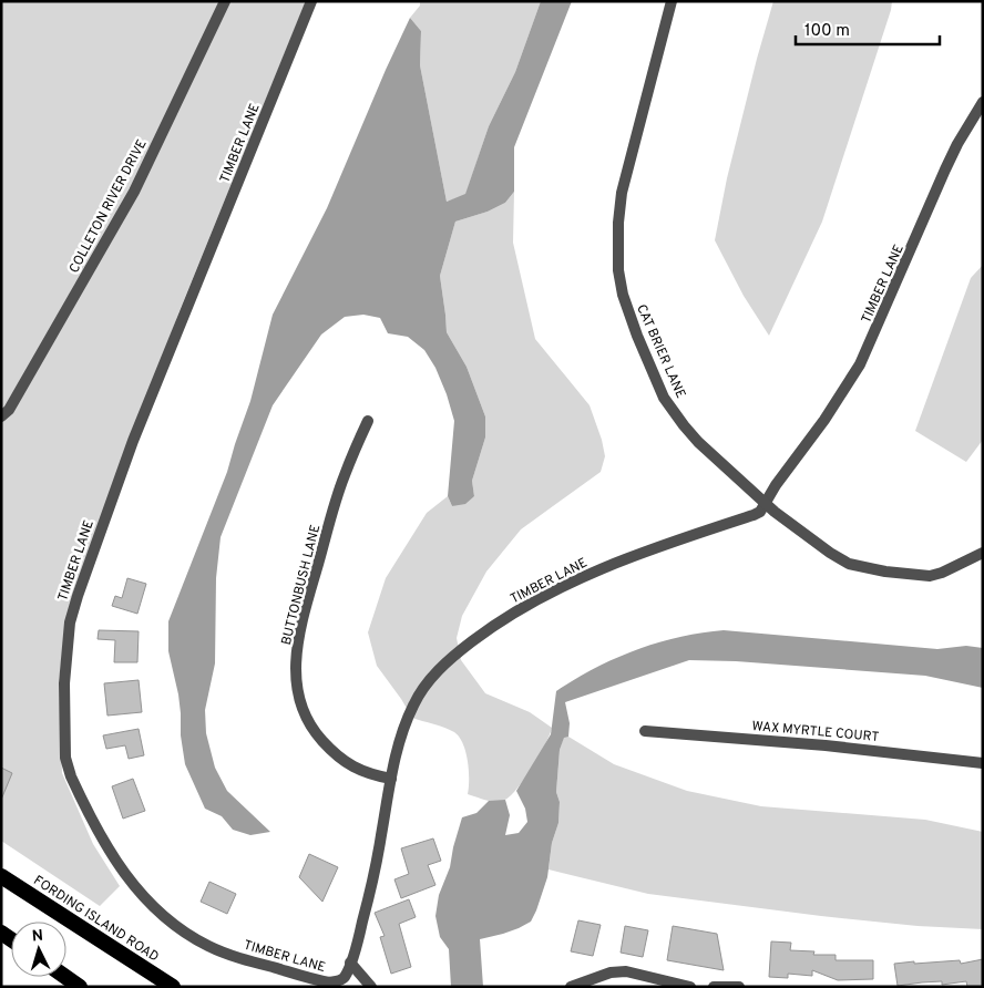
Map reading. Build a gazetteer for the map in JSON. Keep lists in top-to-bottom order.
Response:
{
  "streets": {
    "highway": ["FORDING ISLAND ROAD"],
    "street": [
      "TIMBER LANE",
      "COLLETON RIVER DRIVE",
      "CAT BRIER LANE",
      "BUTTONBUSH LANE",
      "WAX MYRTLE COURT"
    ]
  },
  "crossings": [
    ["TIMBER LANE", "CAT BRIER LANE"],
    ["TIMBER LANE", "BUTTONBUSH LANE"]
  ],
  "scale_bar": "100 m",
  "north": "top"
}
